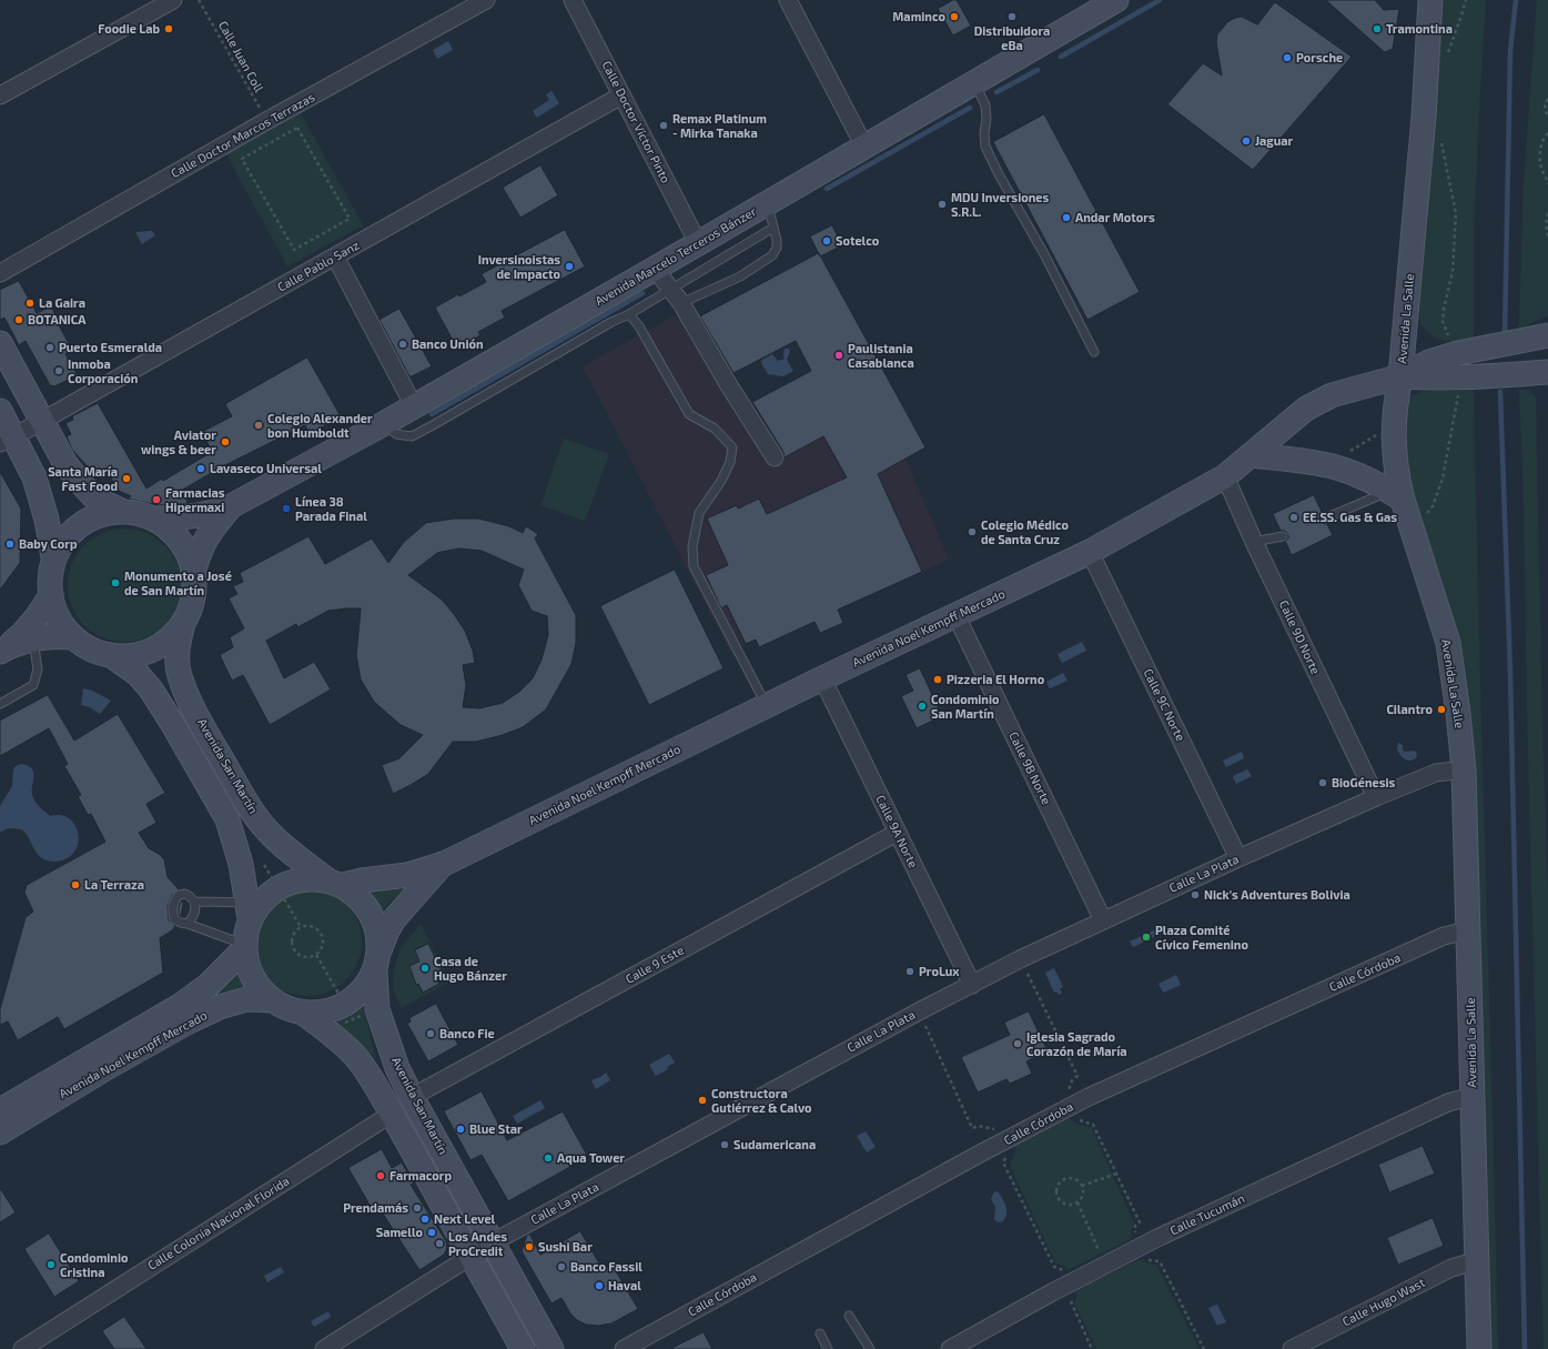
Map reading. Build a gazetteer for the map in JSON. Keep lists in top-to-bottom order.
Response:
{
  "streets": {
    "main road": [
      "Avenida Marcelo Terceros Bánzer",
      "Avenida La Salle",
      "Avenida Noel Kempff Mercado",
      "Avenida San Martín"
    ],
    "street": [
      "Calle Doctor Víctor Pinto",
      "Calle Doctor Marcos Terrazas",
      "Calle Pablo Sanz",
      "Calle 9D Norte",
      "Calle 9C Norte",
      "Calle 9B Norte",
      "Calle 9A Norte",
      "Calle La Plata",
      "Calle 9 Este",
      "Calle Córdoba",
      "Calle Tucumán",
      "Calle Colonia Nacional Florida",
      "Calle Hugo Wast"
    ],
    "path": ["Calle Juan Coll"]
  },
  "crossings": [
    ["Calle Juan Coll", "Calle Doctor Marcos Terrazas"],
    ["Calle Doctor Víctor Pinto", "Avenida Marcelo Terceros Bánzer"],
    ["Calle Doctor Víctor Pinto", "Calle Pablo Sanz"],
    ["Avenida Marcelo Terceros Bánzer", "Avenida San Martín"],
    ["Avenida La Salle", "Avenida Noel Kempff Mercado"],
    ["Avenida La Salle", "Calle La Plata"],
    ["Avenida La Salle", "Calle Córdoba"],
    ["Avenida La Salle", "Calle Tucumán"],
    ["Avenida La Salle", "Calle Hugo Wast"],
    ["Avenida Noel Kempff Mercado", "Calle 9D Norte"],
    ["Avenida Noel Kempff Mercado", "Calle 9C Norte"],
    ["Avenida Noel Kempff Mercado", "Avenida San Martín"],
    ["Avenida Noel Kempff Mercado", "Calle 9B Norte"],
    ["Avenida Noel Kempff Mercado", "Calle 9A Norte"],
    ["Calle 9D Norte", "Calle La Plata"],
    ["Calle 9C Norte", "Calle La Plata"],
    ["Avenida San Martín", "Calle La Plata"],
    ["Avenida San Martín", "Calle 9 Este"],
    ["Avenida San Martín", "Calle Colonia Nacional Florida"],
    ["Calle 9B Norte", "Calle La Plata"],
    ["Calle 9A Norte", "Calle La Plata"],
    ["Calle 9A Norte", "Calle 9 Este"]
  ],
  "places": [
    "Maminco",
    "Distribuidora eBa",
    "Foodie Lab",
    "Tramontina",
    "Porsche",
    "Remax Platinum - Mirka Tanaka",
    "Jaguar",
    "MDU Inversiones S.R.L.",
    "Andar Motors",
    "Sotelco",
    "Inversinoistas de Impacto",
    "La Gaira",
    "BOTANICA",
    "Banco Unión",
    "Puerto Esmeralda",
    "Paulistania Casablanca",
    "Inmoba Corporación",
    "Colegio Alexander bon Humboldt",
    "Aviator wings & beer",
    "Lavaseco Universal",
    "Santa María Fast Food",
    "Farmacias Hipermaxi",
    "Línea 38 Parada Final",
    "EE.SS. Gas & Gas",
    "Colegio Médico de Santa Cruz",
    "Baby Corp",
    "Monumento a José de San Martín",
    "Pizzeria El Horno",
    "Condominio San Martín",
    "Cilantro",
    "BioGénesis",
    "La Terraza",
    "Nick's Adventures Bolivia",
    "Plaza Comité Cívico Femenino",
    "Casa de Hugo Bánzer",
    "ProLux",
    "Banco Fie",
    "Iglesia Sagrado Corazón de María",
    "Constructora Gutiérrez & Calvo",
    "Blue Star",
    "Sudamericana",
    "Aqua Tower",
    "Farmacorp",
    "Prendamás",
    "Next Level",
    "Samello",
    "Los Andes ProCredit",
    "Sushi Bar",
    "Condominio Cristina",
    "Banco Fassil",
    "Haval"
  ]
}
